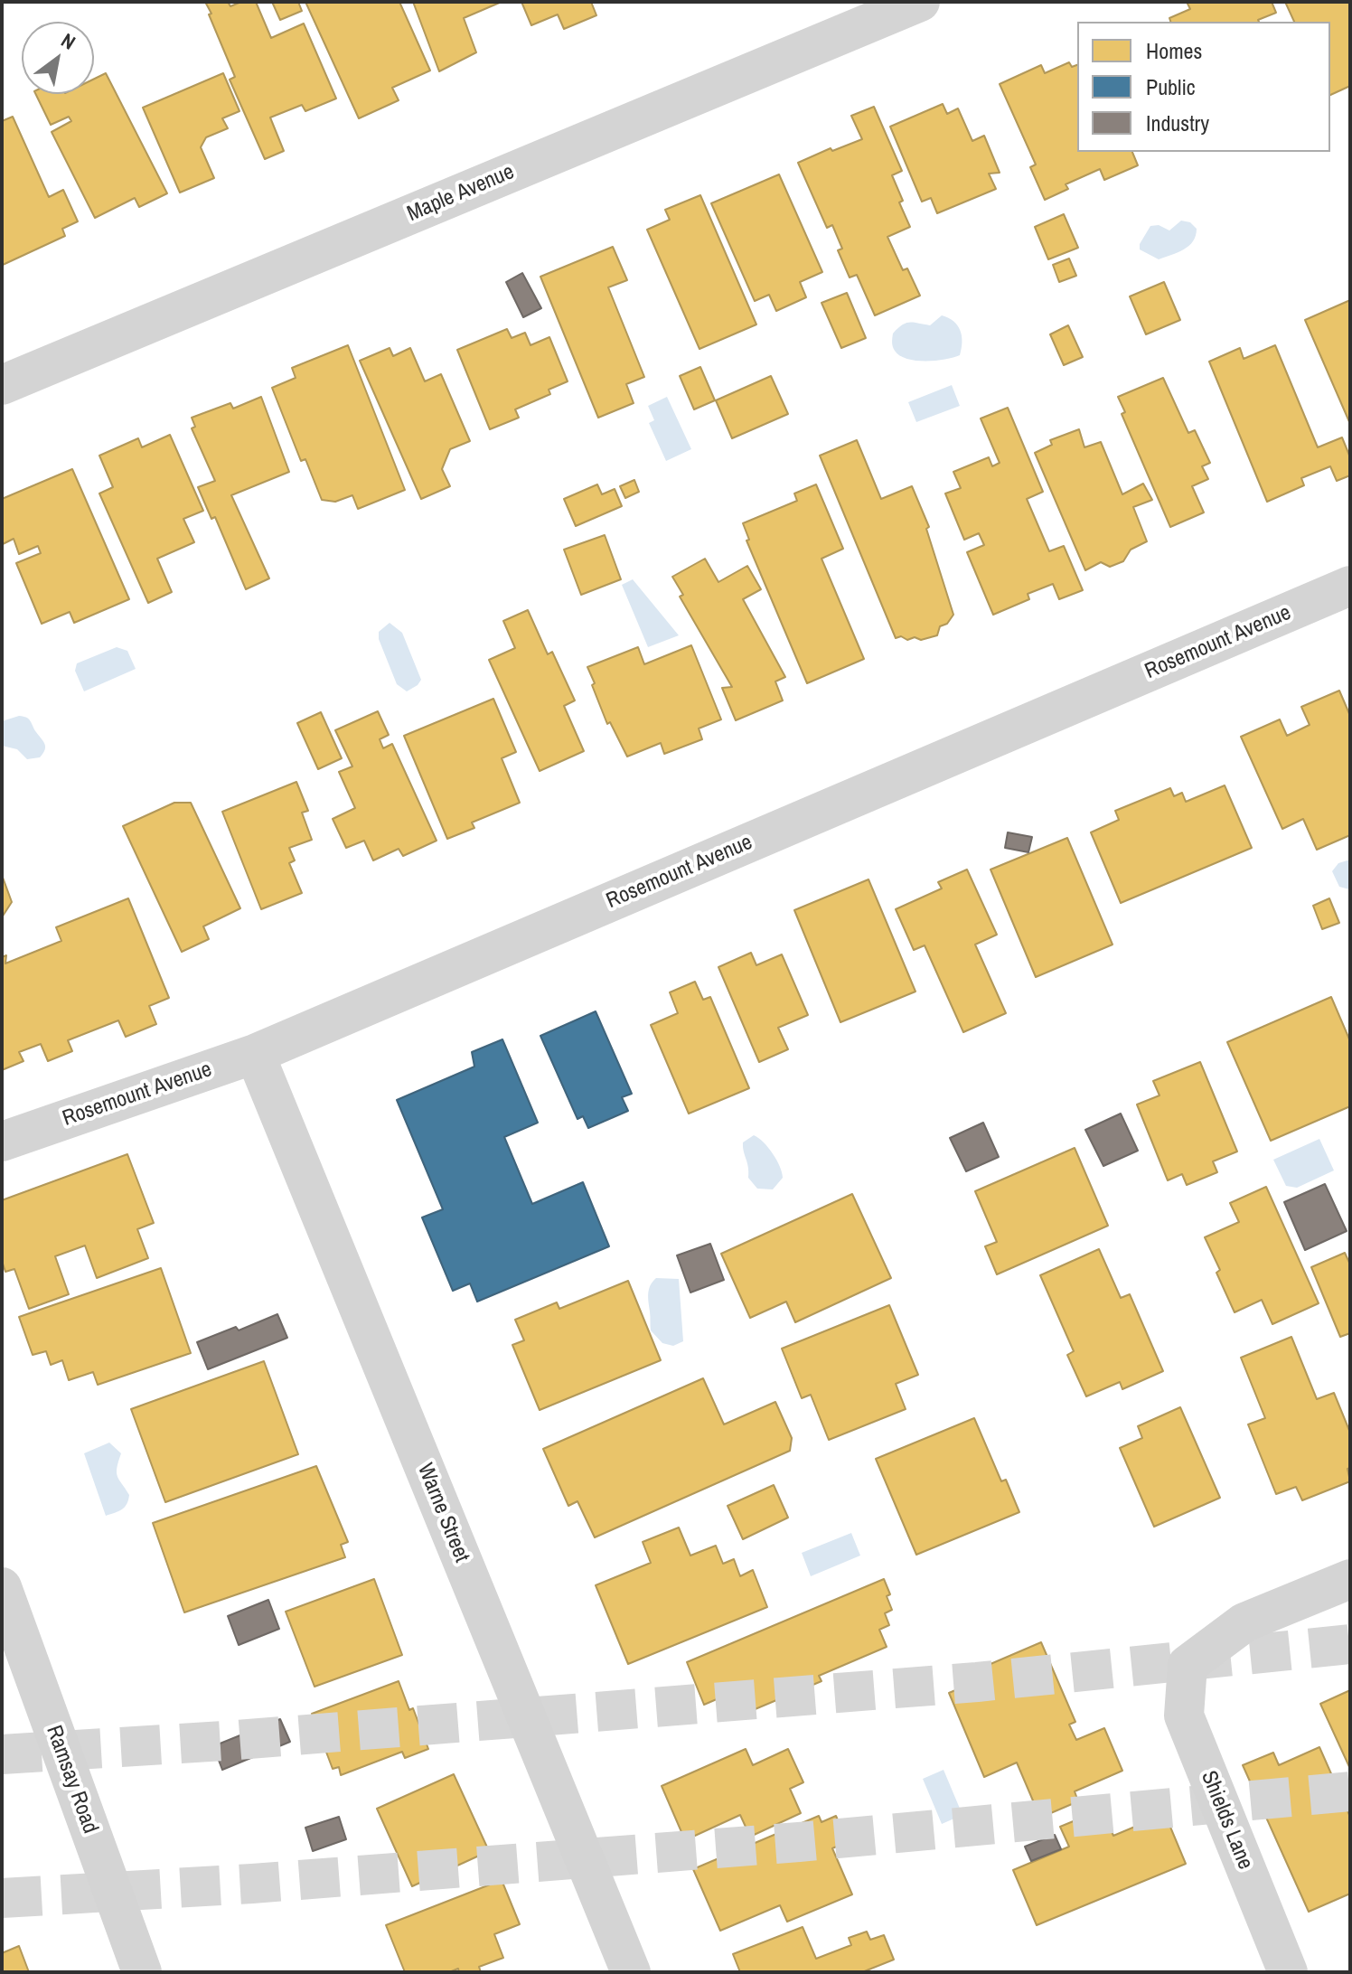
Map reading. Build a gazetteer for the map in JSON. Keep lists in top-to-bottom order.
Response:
{
  "streets": {
    "street": [
      "Maple Avenue",
      "Rosemount Avenue",
      "Warne Street",
      "Ramsay Road",
      "Shields Lane"
    ]
  },
  "crossings": [
    ["Rosemount Avenue", "Warne Street"]
  ],
  "legend": ["Homes", "Public", "Industry"],
  "north": "top right"
}
